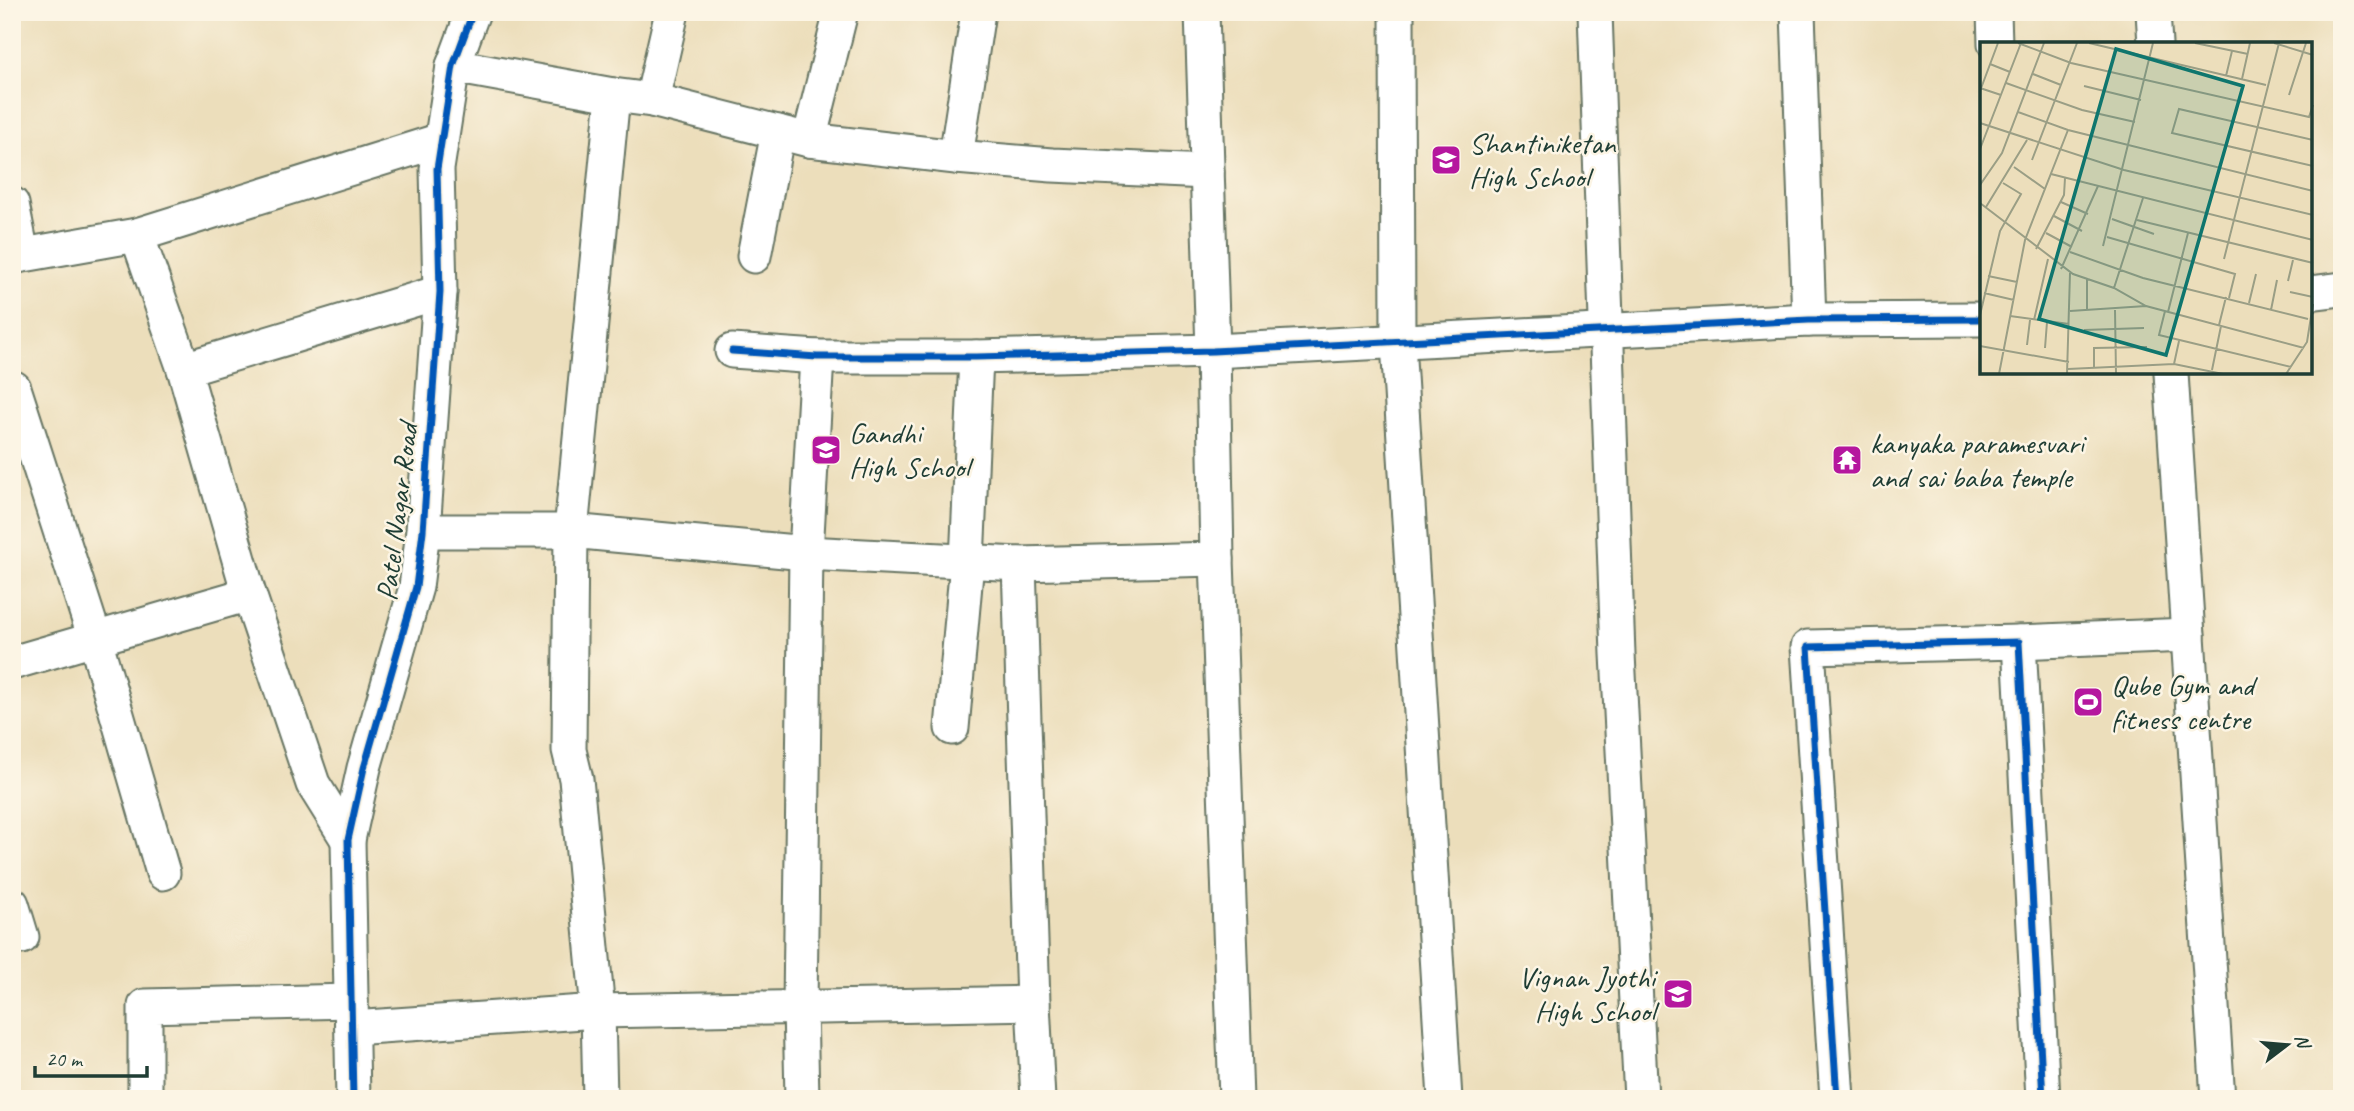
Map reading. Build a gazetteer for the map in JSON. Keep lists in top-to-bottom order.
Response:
{
  "streets": {
    "street": ["Patel Nagar Road"]
  },
  "places": {
    "school or university": ["Shantiniketan High School", "Gandhi High School", "Vignan Jyothi High School"],
    "temple": ["kanyaka paramesvari and sai baba temple"],
    "sports": ["Qube Gym and fitness centre"]
  },
  "scale_bar": "20 m",
  "north": "right"
}
